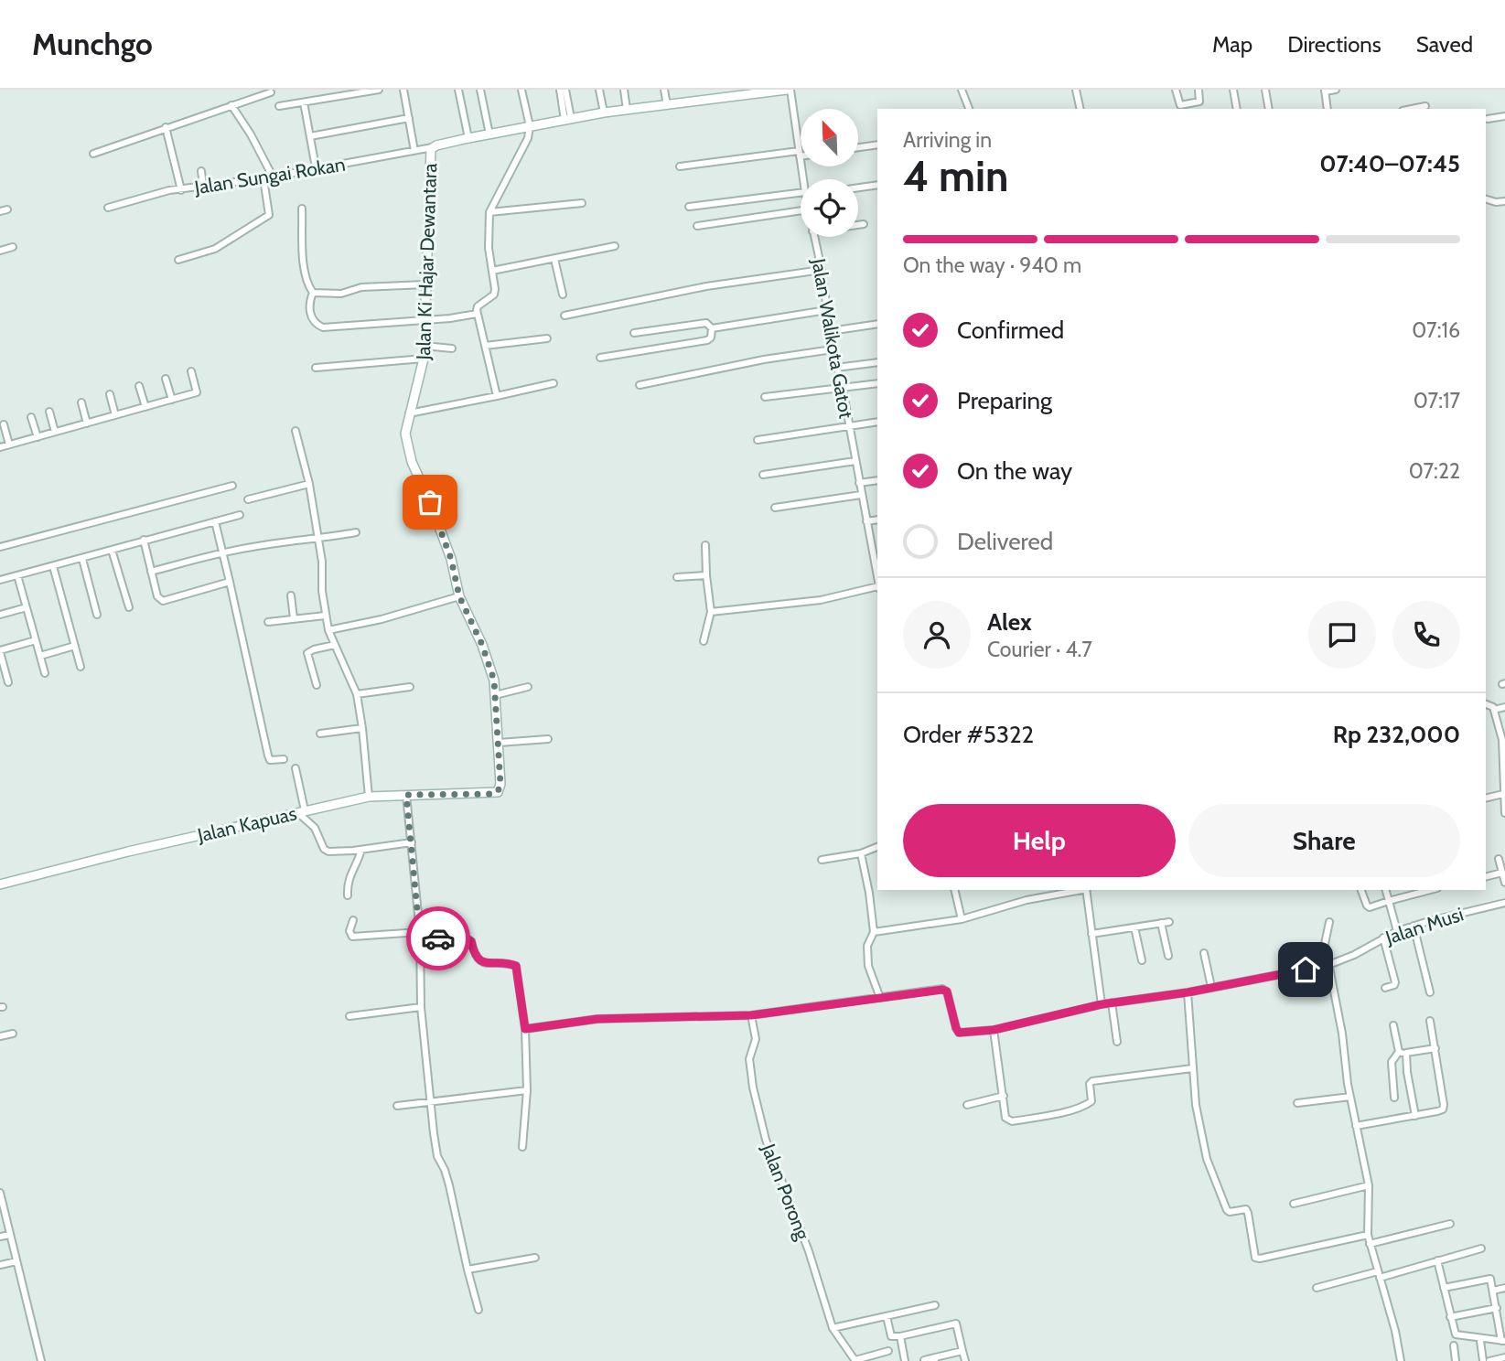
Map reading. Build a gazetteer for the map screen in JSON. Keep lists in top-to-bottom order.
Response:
{
  "streets": {
    "main road": ["Jalan Ki Hajar Dewantara", "Jalan Kapuas"],
    "street": [
      "Jalan Sungai Rokan",
      "Jalan Walikota Gatot",
      "Jalan Musi",
      "Jalan Porong"
    ]
  },
  "crossings": [
    ["Jalan Sungai Rokan", "Jalan Ki Hajar Dewantara"],
    ["Jalan Ki Hajar Dewantara", "Jalan Walikota Gatot"],
    ["Jalan Ki Hajar Dewantara", "Jalan Kapuas"],
    ["Jalan Musi", "Jalan Porong"]
  ],
  "north": "top left",
  "page": {
    "header": "Munchgo",
    "nav": ["Map", "Directions", "Saved"],
    "heading": ["4 min", "Arriving in", "07:40–07:45"],
    "panel": [
      "Alex",
      "Courier · 4.7",
      "Order #5322",
      "Rp 232,000"
    ],
    "bar": "On the way · 940 m",
    "list": [
      ["Confirmed", "07:16"],
      ["Preparing", "07:17"],
      ["On the way", "07:22"],
      "Delivered"
    ],
    "buttons": ["Help", "Share"]
  }
}
